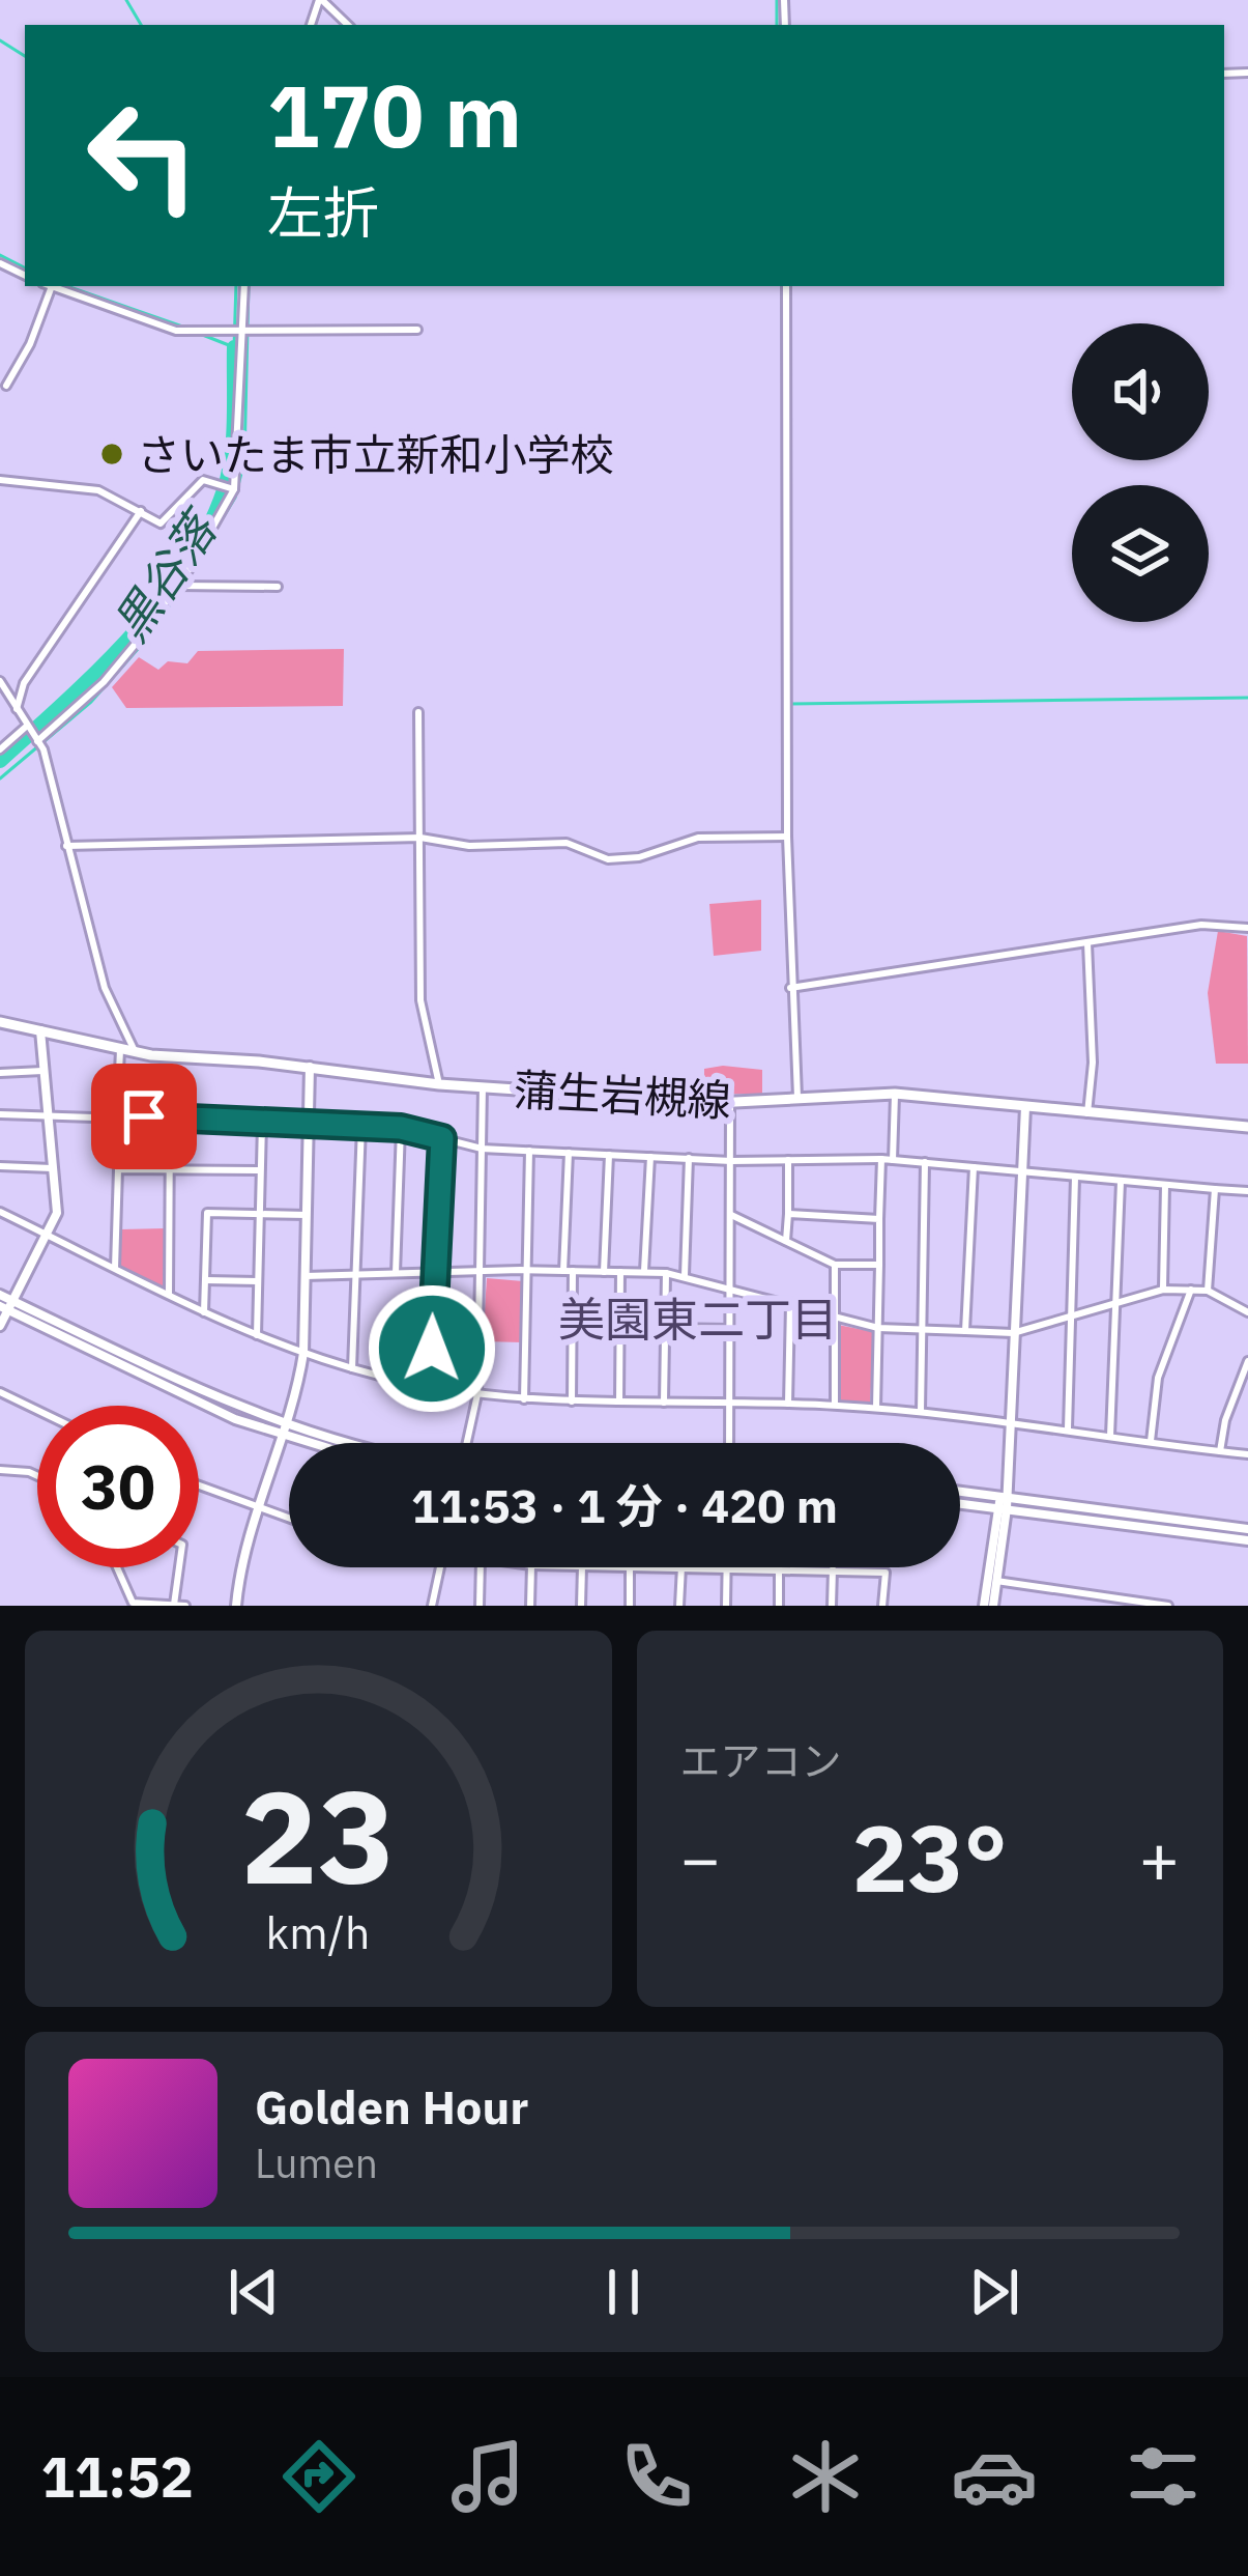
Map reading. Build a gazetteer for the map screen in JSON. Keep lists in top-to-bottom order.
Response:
{
  "streets": {
    "main road": ["蒲生岩槻線"]
  },
  "districts": ["美園東二丁目"],
  "water": ["黒谷落"],
  "places": ["さいたま市立新和小学校"],
  "page": {
    "turn": ["170 m", "左折"],
    "limit": "30",
    "trip": "11:53 · 1 分 · 420 m",
    "tile": "エアコン",
    "heat": ["−", "23°", "+"],
    "song": ["Golden Hour", "Lumen"],
    "tabs": "11:52",
    "gauge": ["23", "km/h"]
  }
}
